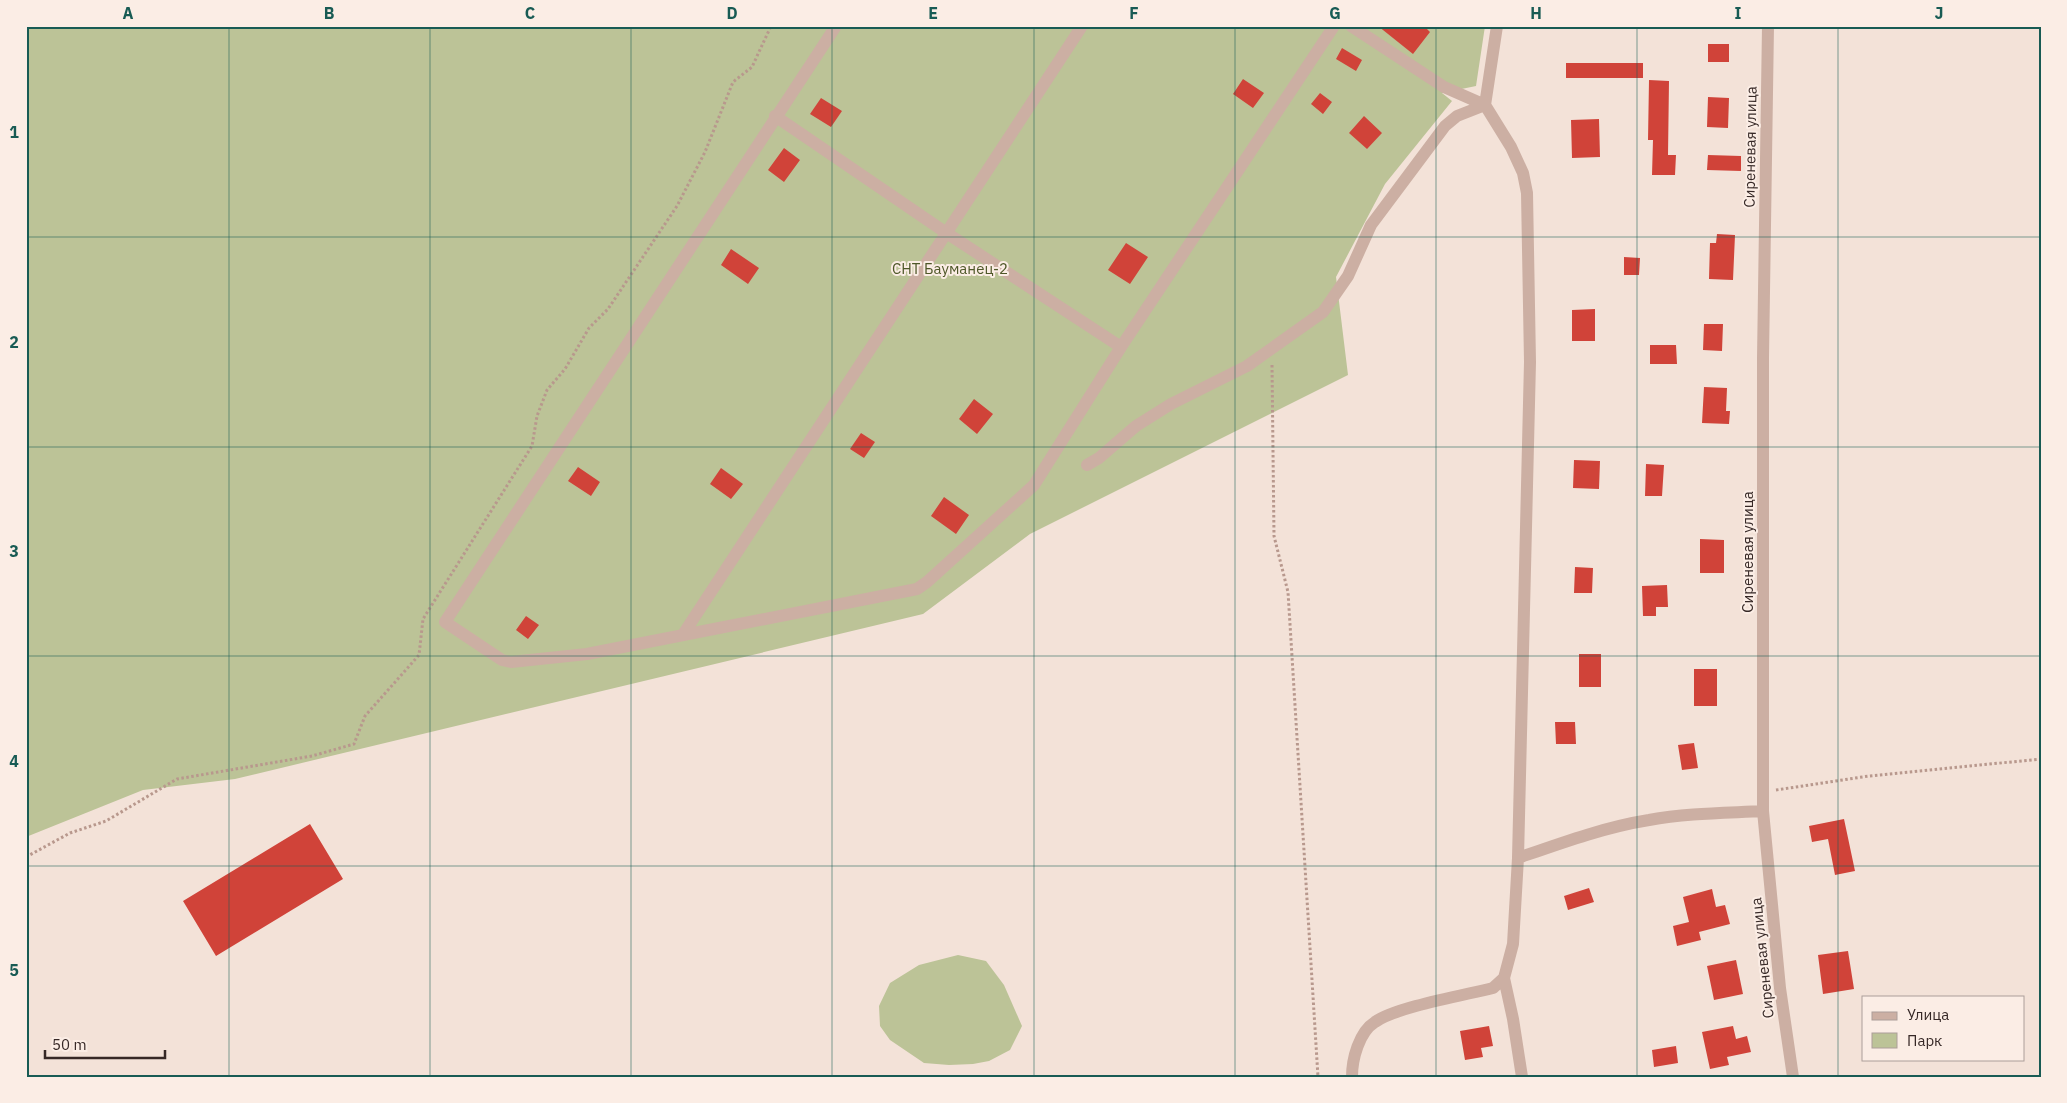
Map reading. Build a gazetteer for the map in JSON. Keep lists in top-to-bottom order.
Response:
{
  "streets": {
    "street": ["Сиреневая улица"]
  },
  "parks": ["СНТ Бауманец-2"],
  "legend": ["Улица", "Парк"],
  "scale_bar": "50 m",
  "grid": {
    "columns": [
      "A",
      "B",
      "C",
      "D",
      "E",
      "F",
      "G",
      "H",
      "I",
      "J"
    ],
    "rows": [
      "1",
      "2",
      "3",
      "4",
      "5"
    ]
  }
}
